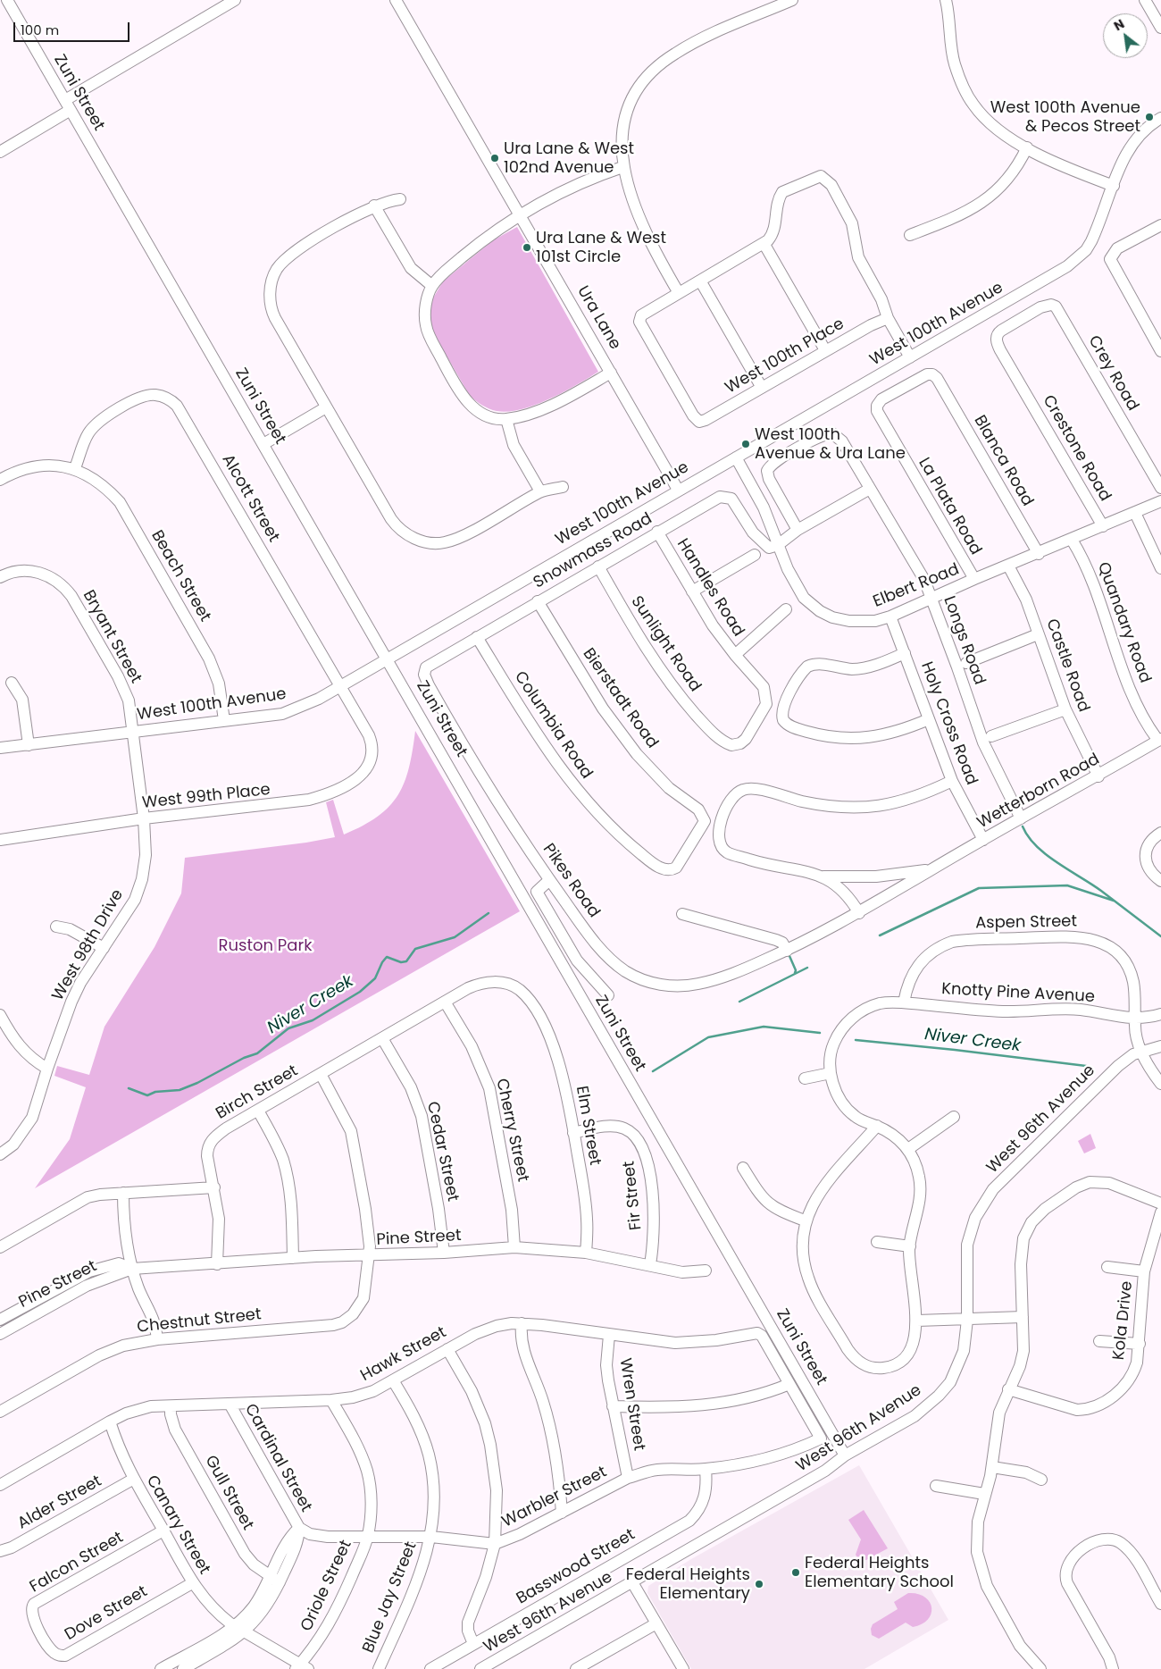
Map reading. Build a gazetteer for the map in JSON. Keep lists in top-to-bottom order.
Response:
{
  "streets": {
    "street": [
      "Zuni Street",
      "Ura Lane",
      "West 100th Avenue",
      "West 100th Place",
      "Crey Road",
      "Crestone Road",
      "Blanca Road",
      "Alcott Street",
      "La Plata Road",
      "Snowmass Road",
      "Beach Street",
      "Elbert Road",
      "Handles Road",
      "Quandary Road",
      "Bryant Street",
      "Longs Road",
      "Sunlight Road",
      "Castle Road",
      "Bierstadt Road",
      "Holy Cross Road",
      "Columbia Road",
      "Wetterborn Road",
      "West 99th Place",
      "Pikes Road",
      "Aspen Street",
      "West 98th Drive",
      "Knotty Pine Avenue",
      "Birch Street",
      "West 96th Avenue",
      "Elm Street",
      "Cherry Street",
      "Cedar Street",
      "Fir Street",
      "Pine Street",
      "Kola Drive",
      "Chestnut Street",
      "Hawk Street",
      "Wren Street",
      "Cardinal Street",
      "Gull Street",
      "Warbler Street",
      "Alder Street",
      "Canary Street",
      "Falcon Street",
      "Basswood Street",
      "Oriole Street",
      "Blue Jay Street",
      "Dove Street"
    ]
  },
  "crossings": [
    ["Zuni Street", "West 100th Avenue"],
    ["Zuni Street", "West 96th Avenue"],
    ["Ura Lane", "West 100th Avenue"],
    ["West 100th Avenue", "Alcott Street"],
    ["West 100th Avenue", "Beach Street"],
    ["West 100th Avenue", "Elbert Road"],
    ["West 100th Avenue", "Bryant Street"],
    ["West 100th Avenue", "West 98th Drive"],
    ["Crey Road", "Crestone Road"],
    ["Crestone Road", "Elbert Road"],
    ["Blanca Road", "La Plata Road"],
    ["Blanca Road", "Elbert Road"],
    ["Alcott Street", "Beach Street"],
    ["Alcott Street", "West 99th Place"],
    ["La Plata Road", "Elbert Road"],
    ["Snowmass Road", "Elbert Road"],
    ["Snowmass Road", "Handles Road"],
    ["Snowmass Road", "Sunlight Road"],
    ["Snowmass Road", "Bierstadt Road"],
    ["Snowmass Road", "Columbia Road"],
    ["Snowmass Road", "Pikes Road"],
    ["Elbert Road", "Quandary Road"],
    ["Elbert Road", "Longs Road"],
    ["Elbert Road", "Castle Road"],
    ["Elbert Road", "Holy Cross Road"],
    ["Handles Road", "Sunlight Road"],
    ["Quandary Road", "Wetterborn Road"],
    ["Bryant Street", "West 98th Drive"],
    ["Longs Road", "Wetterborn Road"],
    ["Castle Road", "Wetterborn Road"],
    ["Bierstadt Road", "Columbia Road"],
    ["Holy Cross Road", "Wetterborn Road"],
    ["Wetterborn Road", "Pikes Road"],
    ["West 99th Place", "West 98th Drive"],
    ["Aspen Street", "Knotty Pine Avenue"],
    ["Aspen Street", "West 96th Avenue"],
    ["Birch Street", "Elm Street"],
    ["Birch Street", "Cherry Street"],
    ["Birch Street", "Cedar Street"],
    ["Birch Street", "Pine Street"],
    ["Birch Street", "Chestnut Street"],
    ["Elm Street", "Fir Street"],
    ["Elm Street", "Pine Street"],
    ["Cherry Street", "Pine Street"],
    ["Cedar Street", "Pine Street"],
    ["Fir Street", "Pine Street"],
    ["Pine Street", "Chestnut Street"],
    ["Hawk Street", "Wren Street"],
    ["Hawk Street", "Cardinal Street"],
    ["Hawk Street", "Gull Street"],
    ["Hawk Street", "Warbler Street"],
    ["Hawk Street", "Canary Street"],
    ["Hawk Street", "Oriole Street"],
    ["Hawk Street", "Blue Jay Street"],
    ["Wren Street", "Warbler Street"],
    ["Cardinal Street", "Warbler Street"],
    ["Warbler Street", "Basswood Street"],
    ["Warbler Street", "Oriole Street"],
    ["Warbler Street", "Blue Jay Street"],
    ["Alder Street", "Canary Street"],
    ["Canary Street", "Falcon Street"],
    ["Canary Street", "Dove Street"],
    ["Falcon Street", "Dove Street"]
  ],
  "water": ["Niver Creek"],
  "parks": ["Ruston Park"],
  "places": [
    "West 100th Avenue & Pecos Street",
    "Ura Lane & West 102nd Avenue",
    "Ura Lane & West 101st Circle",
    "West 100th Avenue & Ura Lane",
    "Federal Heights Elementary School",
    "Federal Heights Elementary"
  ],
  "scale_bar": "100 m",
  "north": "top left"
}
